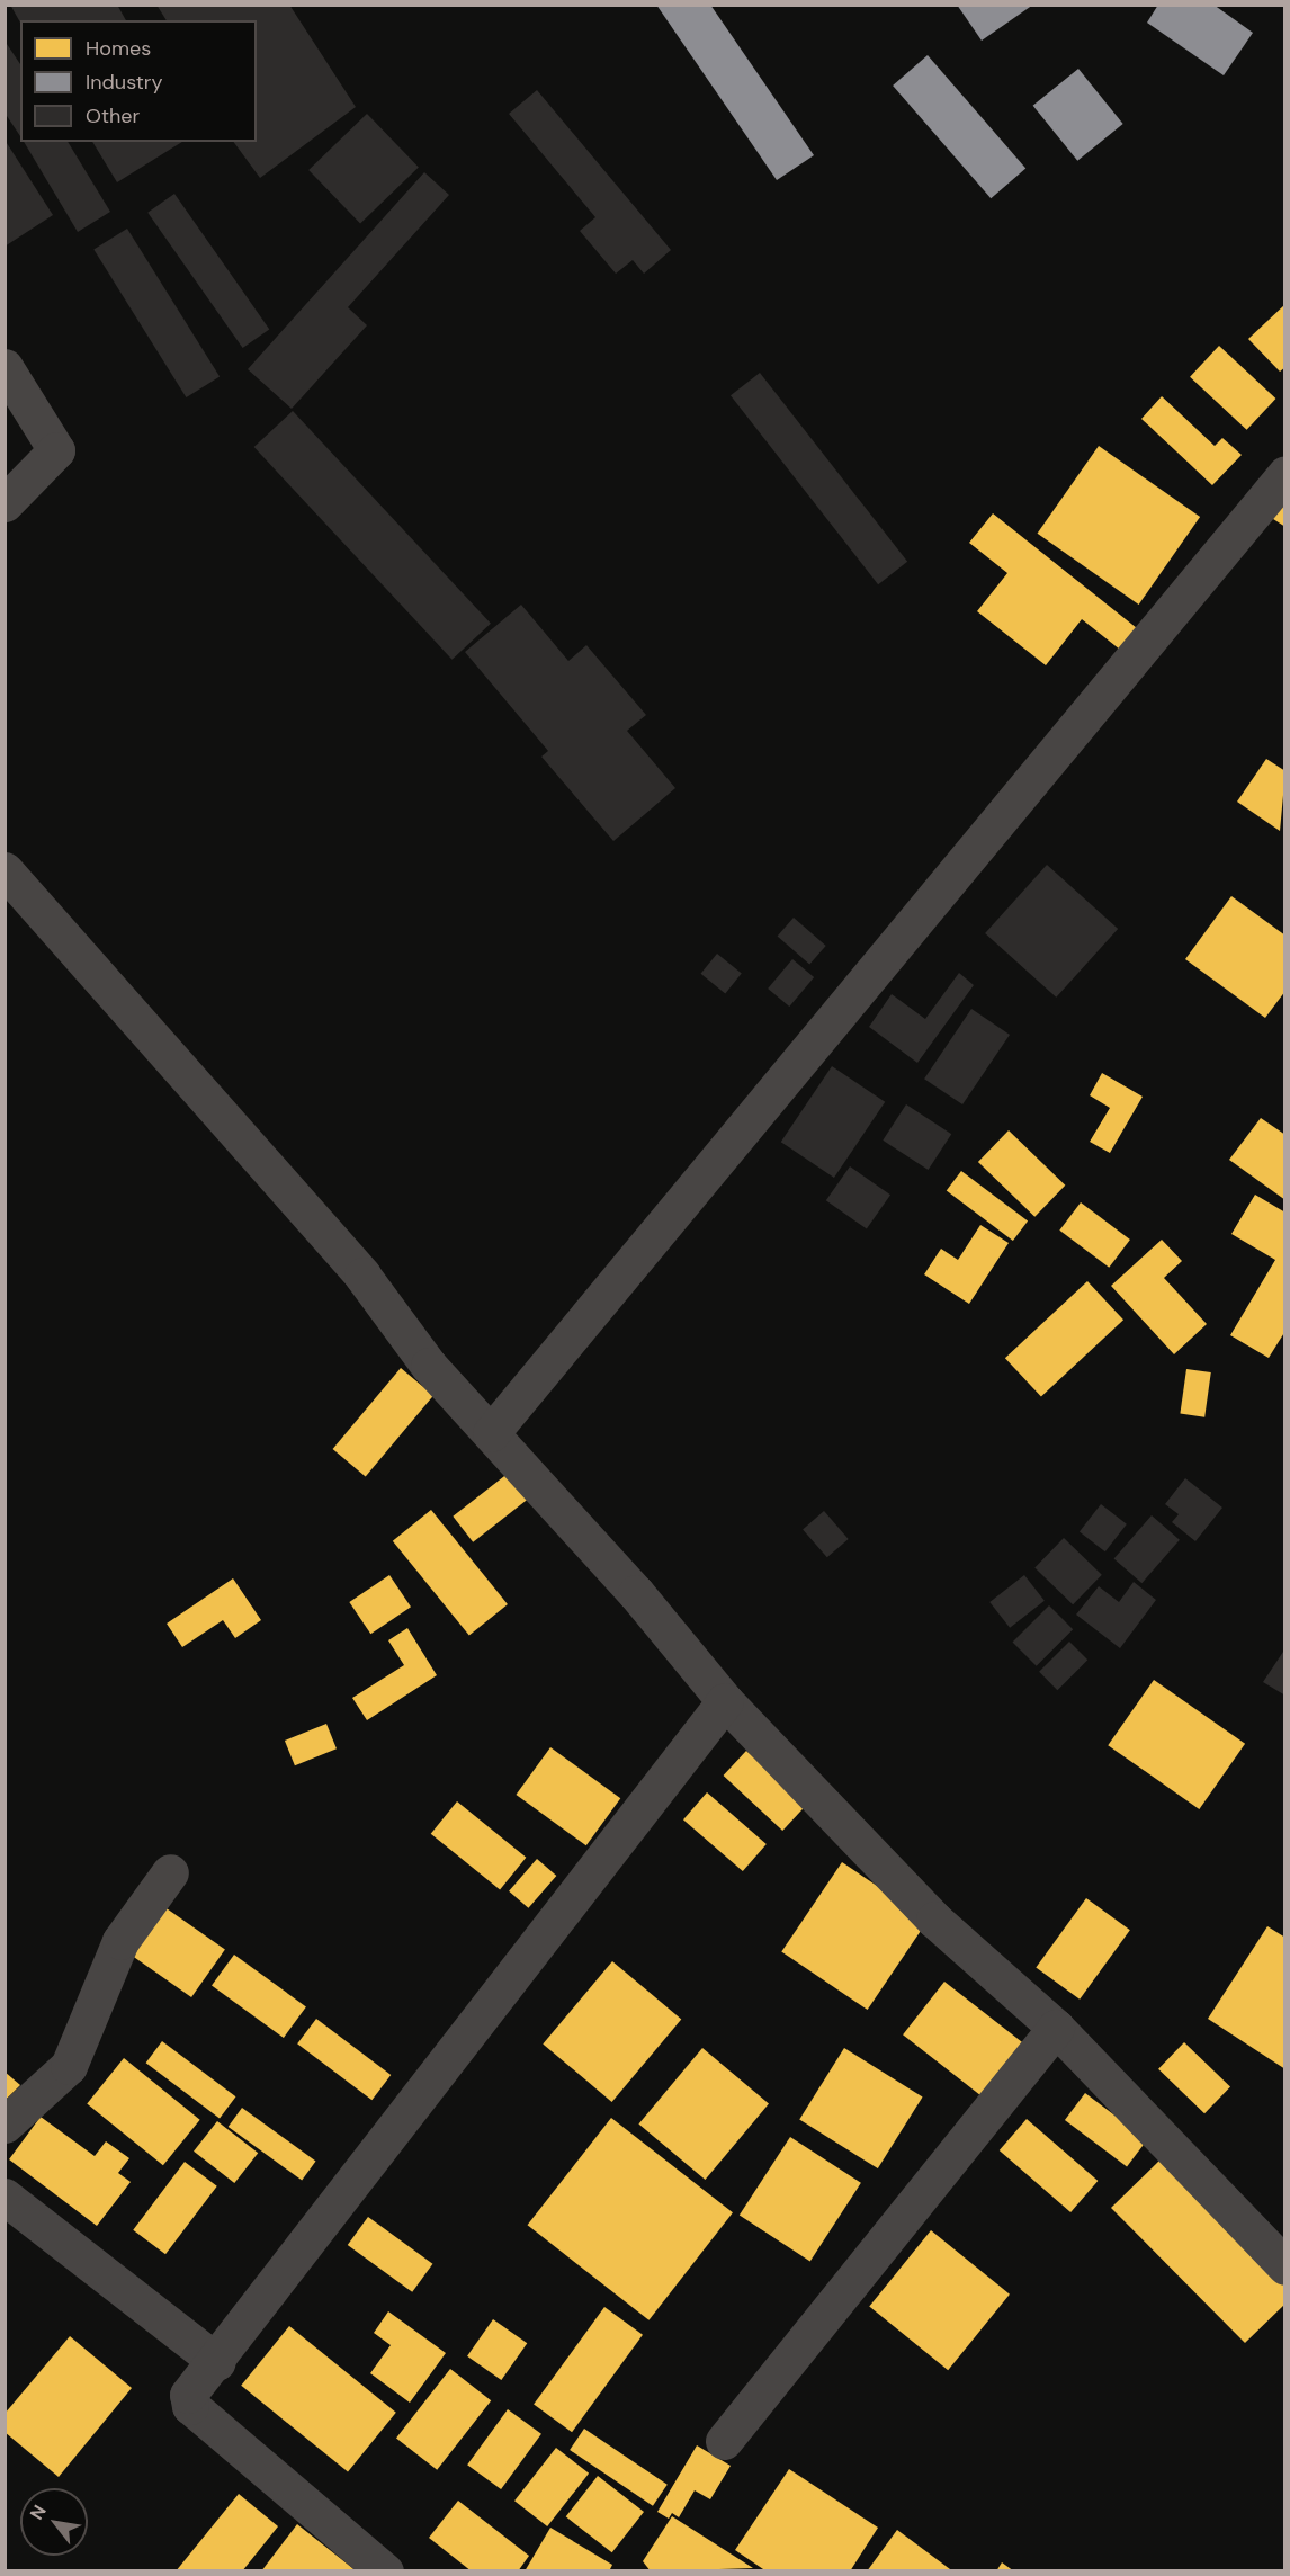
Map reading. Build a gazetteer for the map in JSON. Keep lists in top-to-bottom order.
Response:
{
  "legend": ["Homes", "Industry", "Other"],
  "north": "top left"
}
